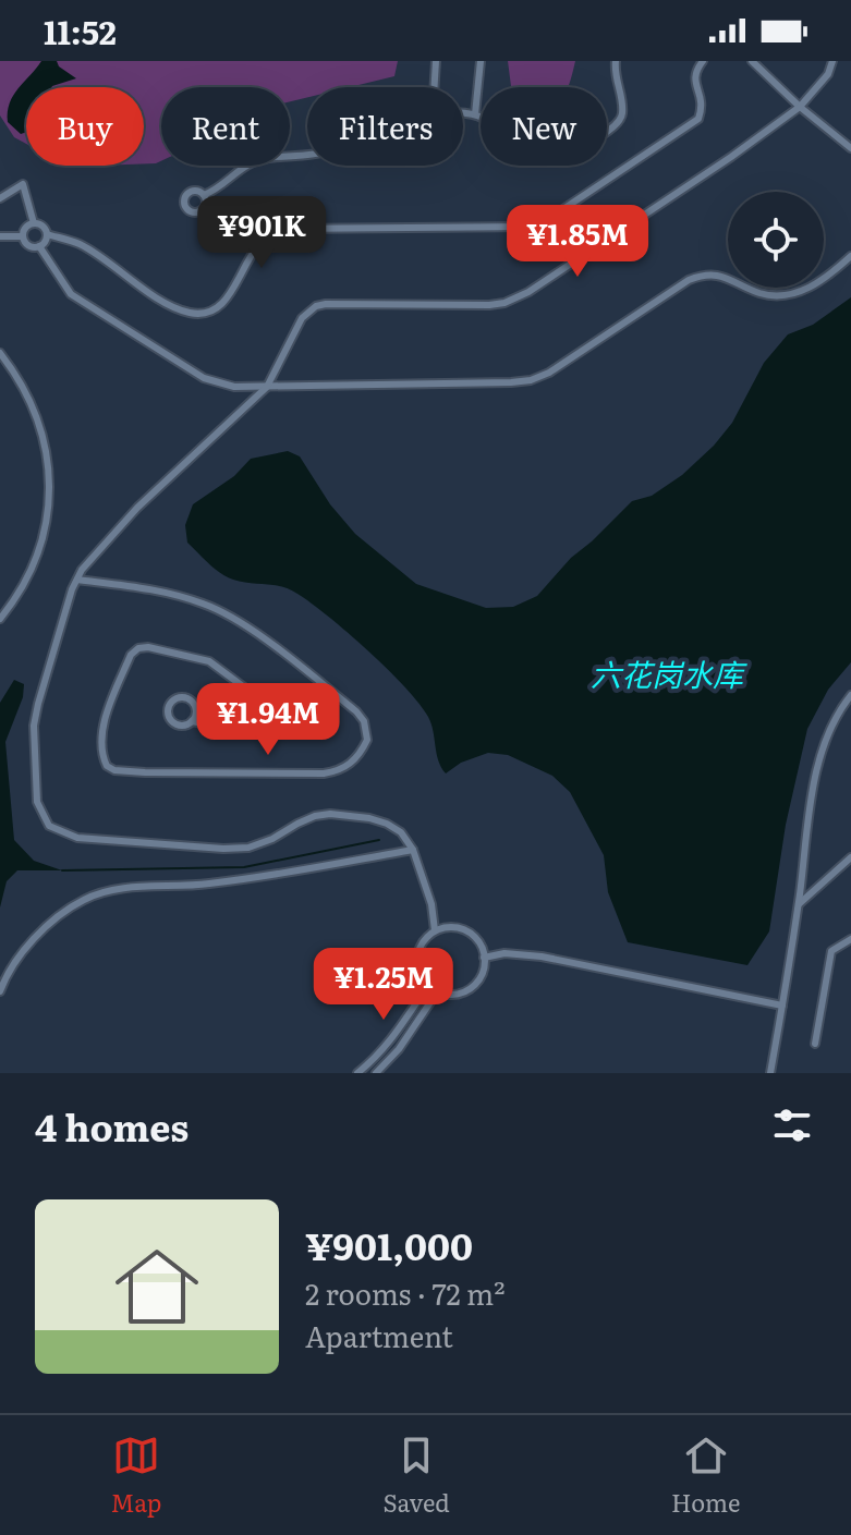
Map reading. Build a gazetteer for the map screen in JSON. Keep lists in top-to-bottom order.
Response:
{
  "water": ["六花岗水库"],
  "page": {
    "status": "11:52",
    "chip": [
      "Buy",
      "Rent",
      "Filters",
      "New"
    ],
    "price": [
      "¥901K",
      "¥1.85M",
      "¥1.94M",
      "¥1.25M"
    ],
    "heading": "4 homes",
    "list": [
      {
        "name": "¥901,000",
        "note": "2 rooms · 72 m² · Apartment"
      }
    ],
    "tabs": ["Map", "Saved", "Home"]
  }
}
